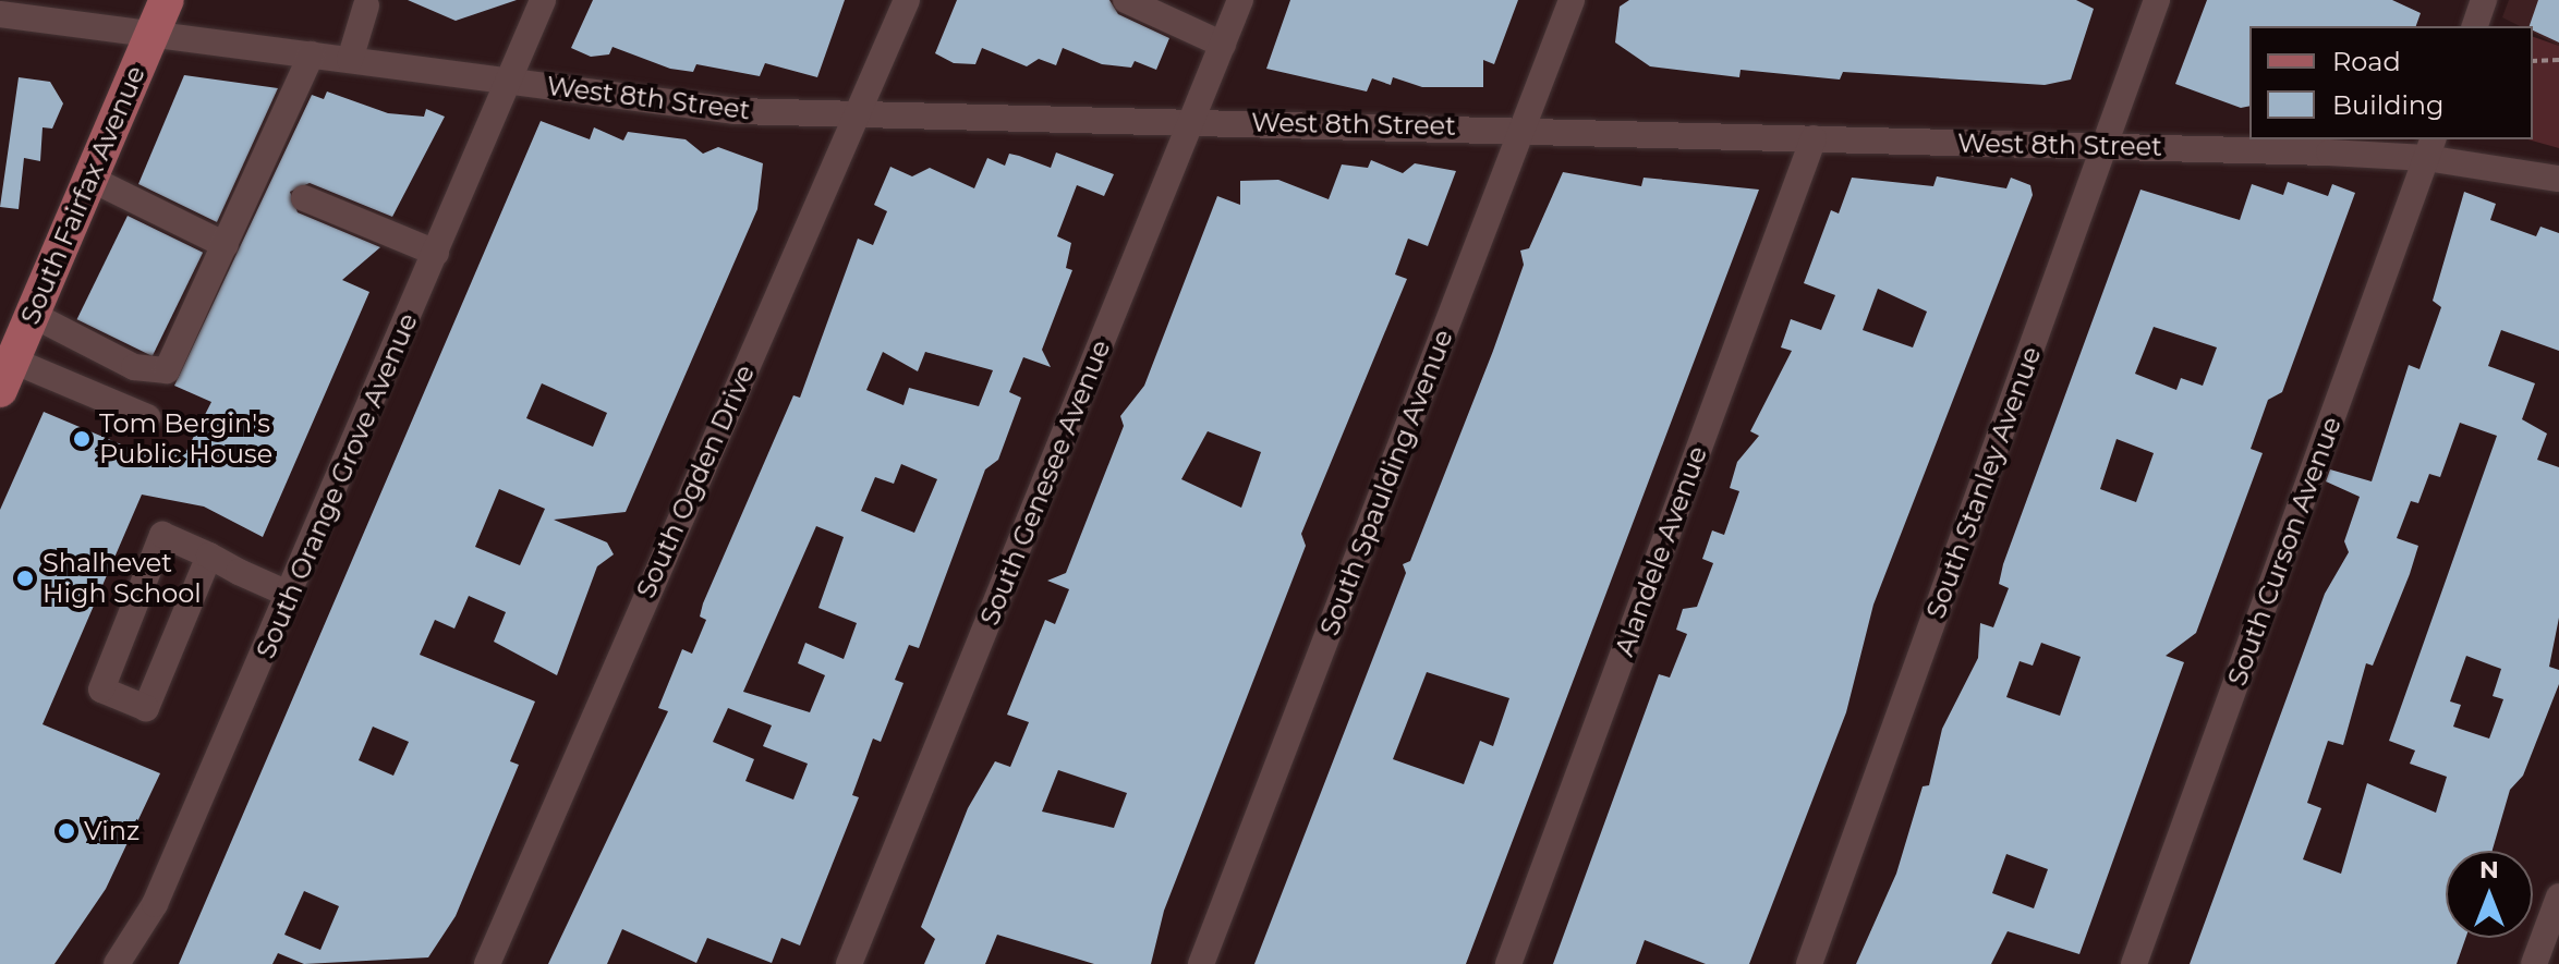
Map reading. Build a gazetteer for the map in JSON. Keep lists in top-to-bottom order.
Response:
{
  "streets": {
    "main road": ["South Fairfax Avenue"],
    "street": [
      "West 8th Street",
      "South Ogden Drive",
      "South Genesee Avenue",
      "South Spaulding Avenue",
      "South Stanley Avenue",
      "South Orange Grove Avenue",
      "Alandele Avenue",
      "South Curson Avenue"
    ]
  },
  "crossings": [
    ["West 8th Street", "South Fairfax Avenue"],
    ["West 8th Street", "South Ogden Drive"],
    ["West 8th Street", "South Genesee Avenue"],
    ["West 8th Street", "South Spaulding Avenue"],
    ["West 8th Street", "South Stanley Avenue"],
    ["West 8th Street", "South Orange Grove Avenue"],
    ["West 8th Street", "Alandele Avenue"],
    ["West 8th Street", "South Curson Avenue"]
  ],
  "places": ["Tom Bergin's Public House", "Shalhevet High School", "Vinz"],
  "legend": ["Road", "Building"],
  "north": "top"
}
